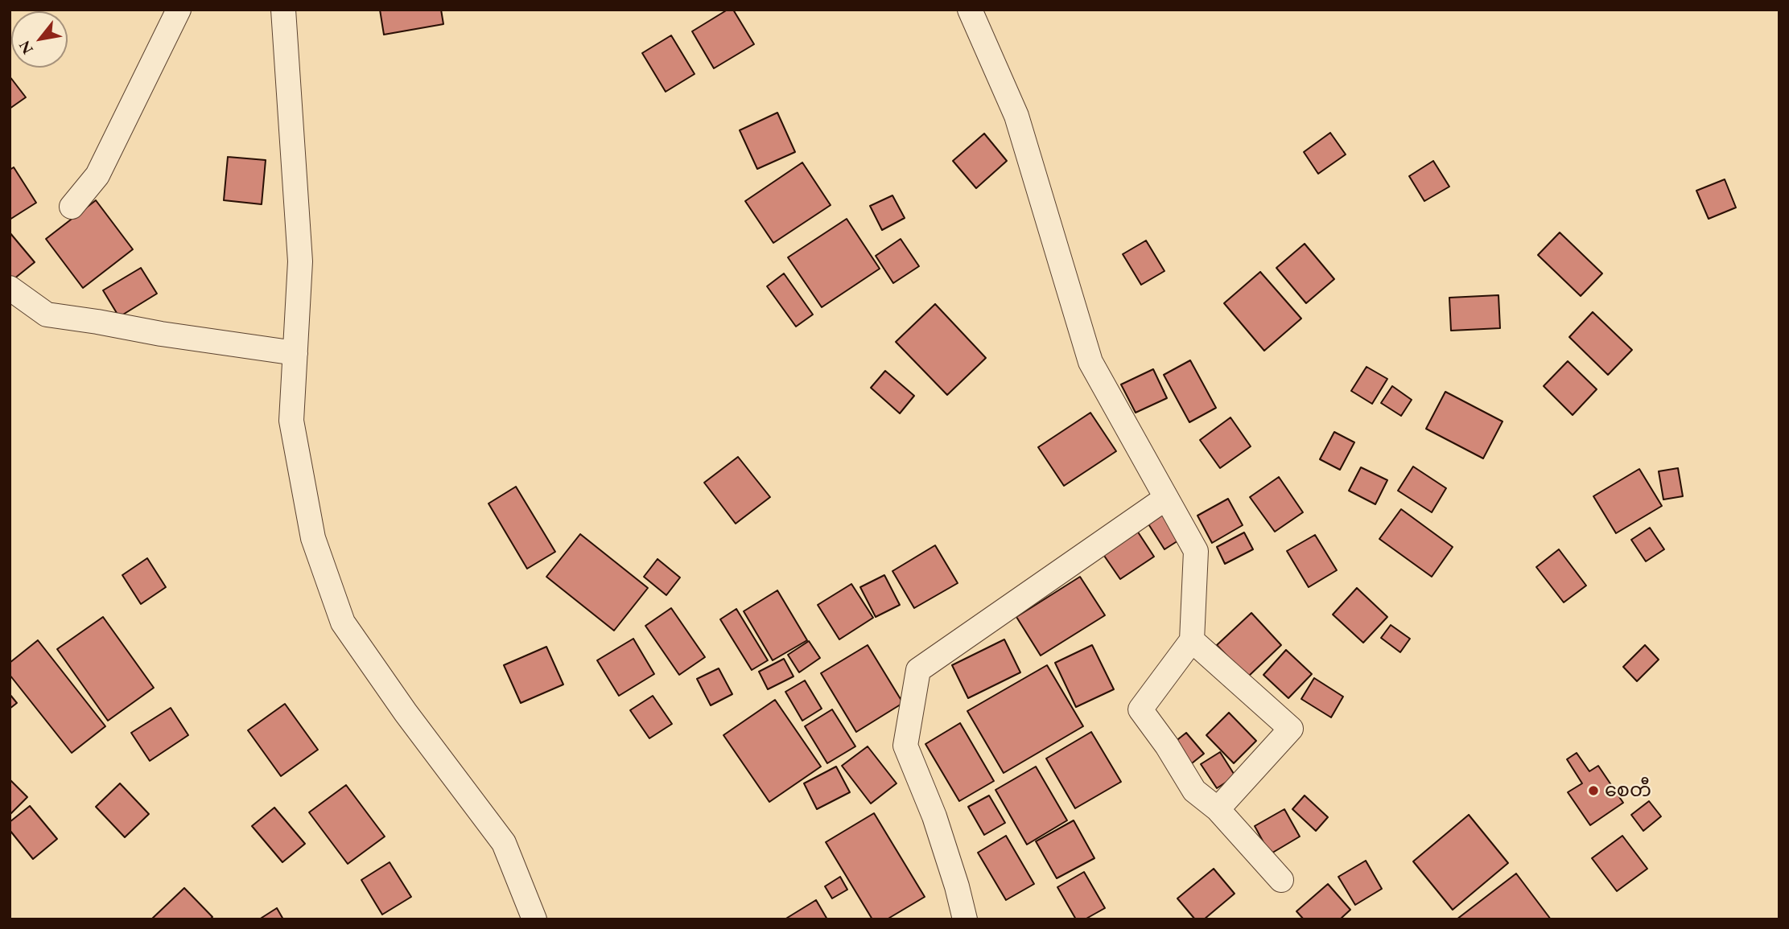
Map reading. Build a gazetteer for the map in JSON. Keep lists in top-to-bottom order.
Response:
{
  "places": ["စေတီ"],
  "north": "bottom left"
}
